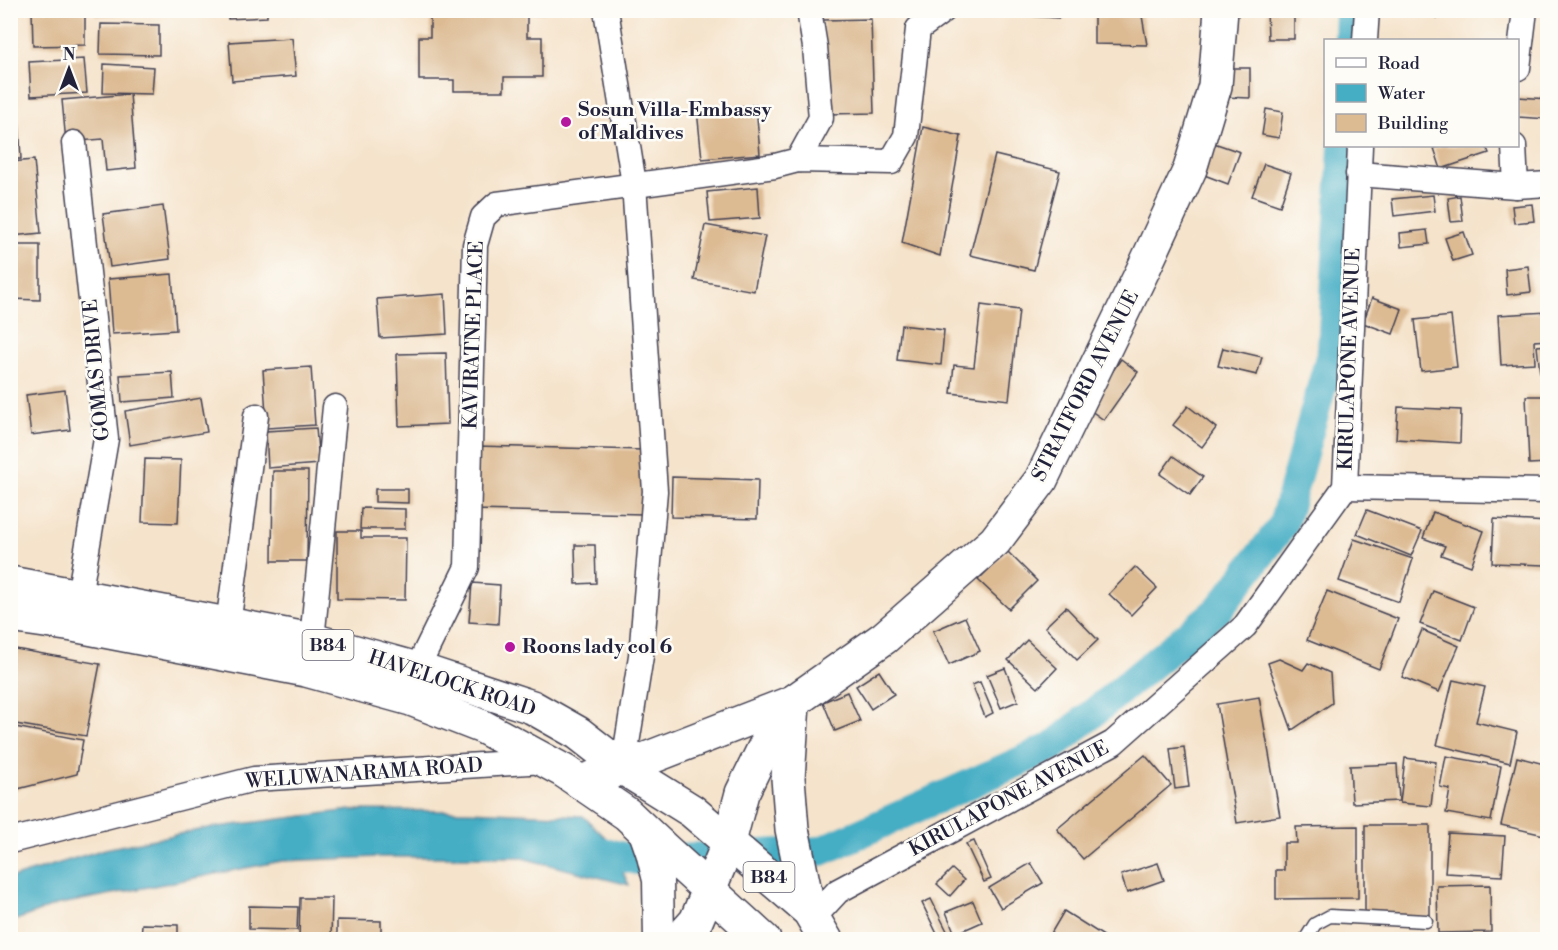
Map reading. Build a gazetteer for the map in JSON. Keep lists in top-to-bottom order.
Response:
{
  "streets": {
    "main road": ["STRATFORD AVENUE", "B84", "HAVELOCK ROAD"],
    "street": [
      "KAVIRATNE PLACE",
      "KIRULAPONE AVENUE",
      "GOMAS DRIVE",
      "WELUWANARAMA ROAD"
    ]
  },
  "crossings": [
    ["KAVIRATNE PLACE", "HAVELOCK ROAD"],
    ["KIRULAPONE AVENUE", "B84"],
    ["GOMAS DRIVE", "HAVELOCK ROAD"],
    ["STRATFORD AVENUE", "B84"],
    ["STRATFORD AVENUE", "HAVELOCK ROAD"],
    ["B84", "HAVELOCK ROAD"],
    ["HAVELOCK ROAD", "WELUWANARAMA ROAD"]
  ],
  "places": ["Sosun Villa-Embassy of Maldives", "Roons lady col 6"],
  "legend": ["Road", "Water", "Building"],
  "north": "top"
}
